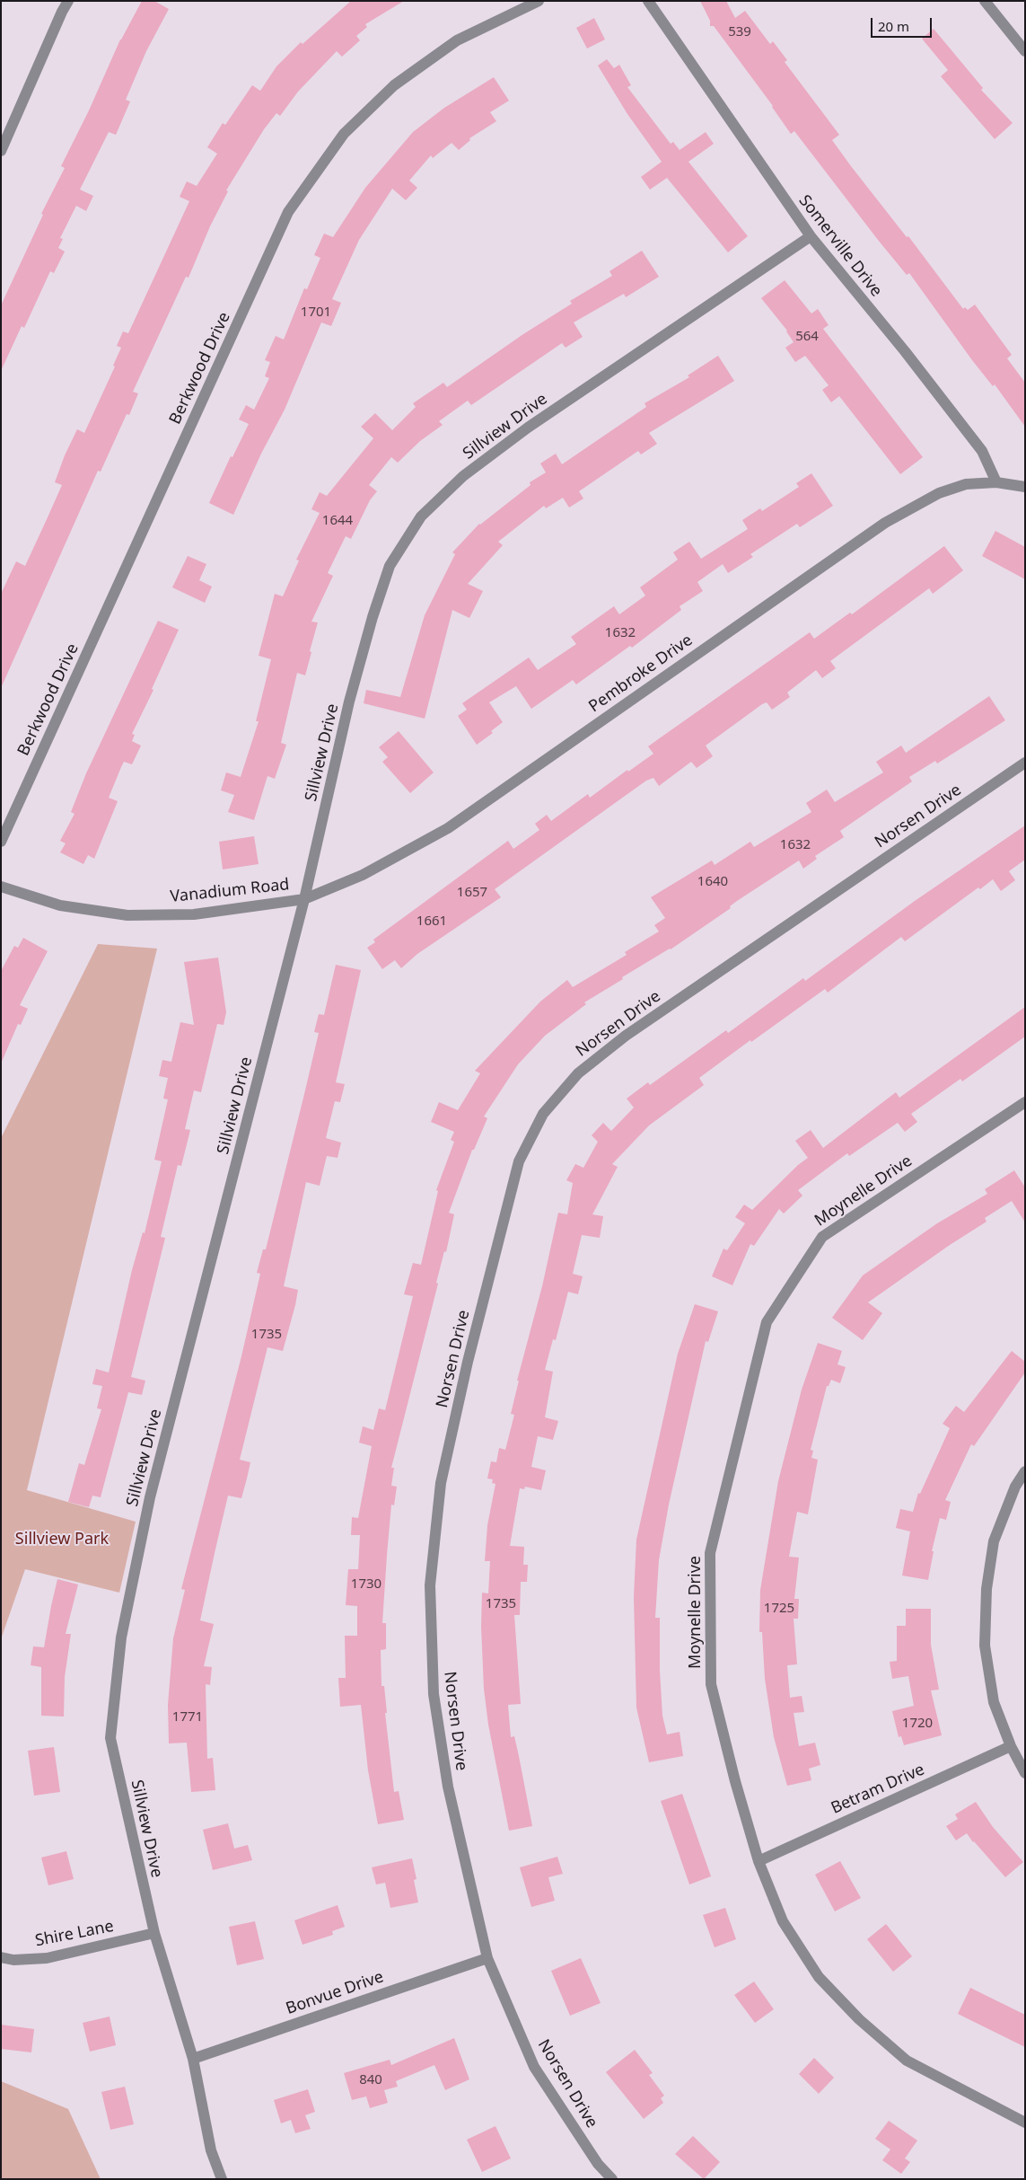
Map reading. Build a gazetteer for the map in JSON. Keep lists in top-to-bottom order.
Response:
{
  "streets": {
    "street": [
      "Somerville Drive",
      "Berkwood Drive",
      "Sillview Drive",
      "Pembroke Drive",
      "Norsen Drive",
      "Vanadium Road",
      "Moynelle Drive",
      "Betram Drive",
      "Shire Lane",
      "Bonvue Drive"
    ]
  },
  "crossings": [
    ["Somerville Drive", "Sillview Drive"],
    ["Somerville Drive", "Pembroke Drive"],
    ["Sillview Drive", "Pembroke Drive"],
    ["Sillview Drive", "Vanadium Road"],
    ["Sillview Drive", "Shire Lane"],
    ["Sillview Drive", "Bonvue Drive"],
    ["Pembroke Drive", "Vanadium Road"],
    ["Norsen Drive", "Bonvue Drive"],
    ["Moynelle Drive", "Betram Drive"]
  ],
  "parks": ["Sillview Park"],
  "house_numbers": [
    "539",
    "1701",
    "564",
    "1644",
    "1632",
    "1632",
    "1640",
    "1657",
    "1661",
    "1735",
    "1730",
    "1735",
    "1725",
    "1771",
    "1720",
    "840"
  ],
  "scale_bar": "20 m"
}
